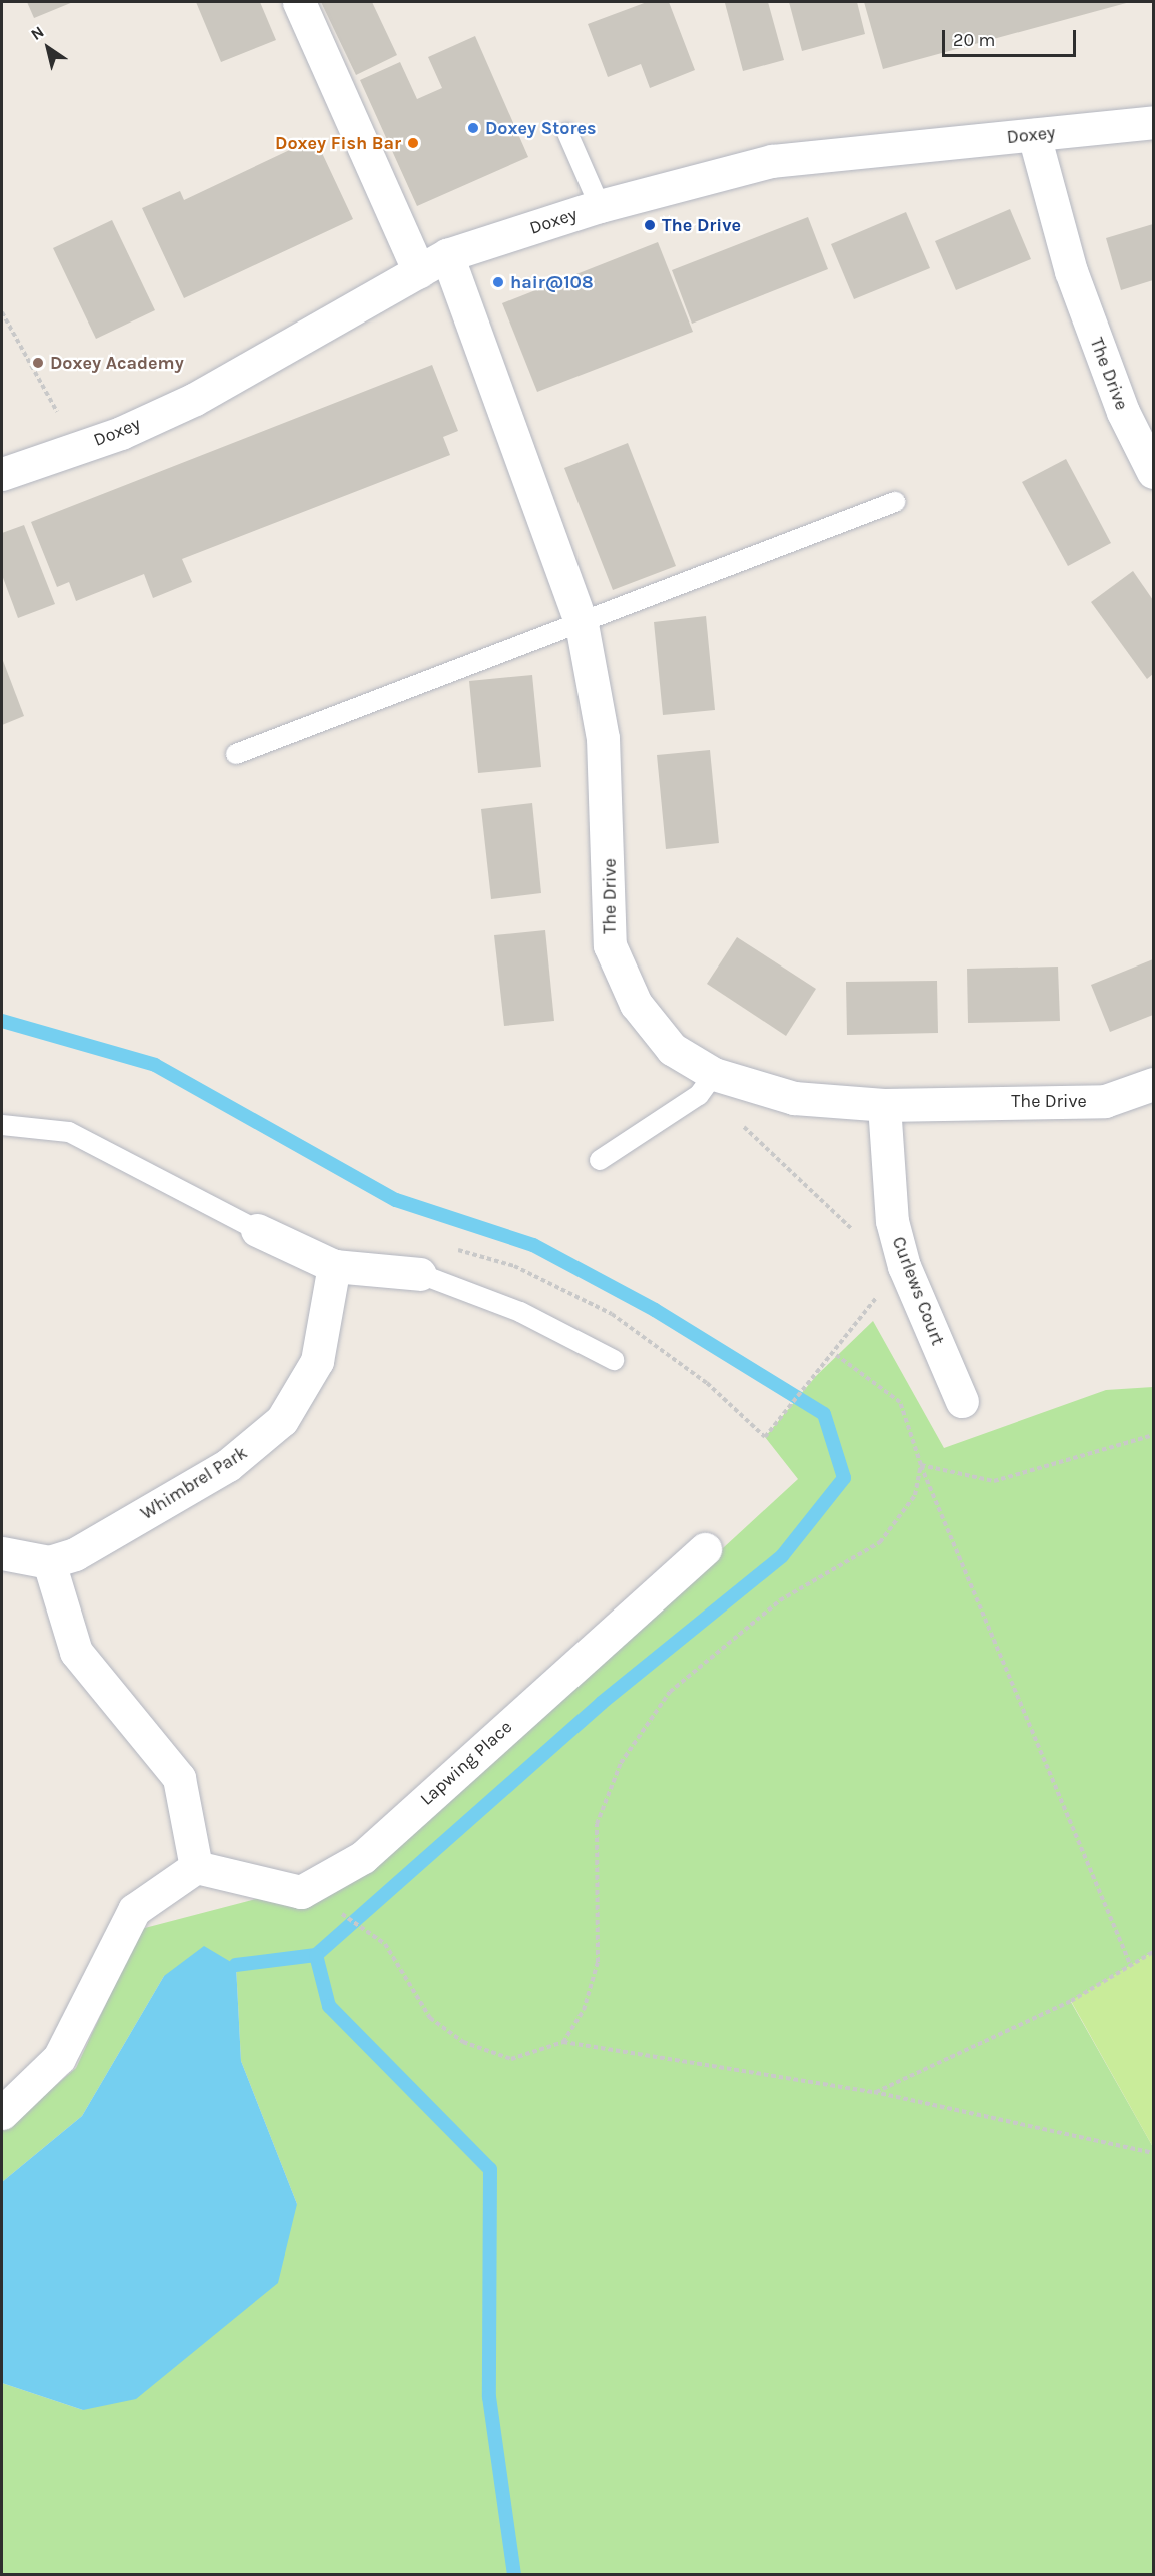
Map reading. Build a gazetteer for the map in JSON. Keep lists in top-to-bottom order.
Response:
{
  "streets": {
    "street": [
      "Doxey",
      "The Drive",
      "Curlews Court",
      "Whimbrel Park",
      "Lapwing Place"
    ]
  },
  "crossings": [
    ["Doxey", "The Drive"],
    ["The Drive", "Curlews Court"]
  ],
  "places": [
    "Doxey Stores",
    "Doxey Fish Bar",
    "The Drive",
    "hair@108",
    "Doxey Academy"
  ],
  "scale_bar": "20 m",
  "north": "top left"
}
